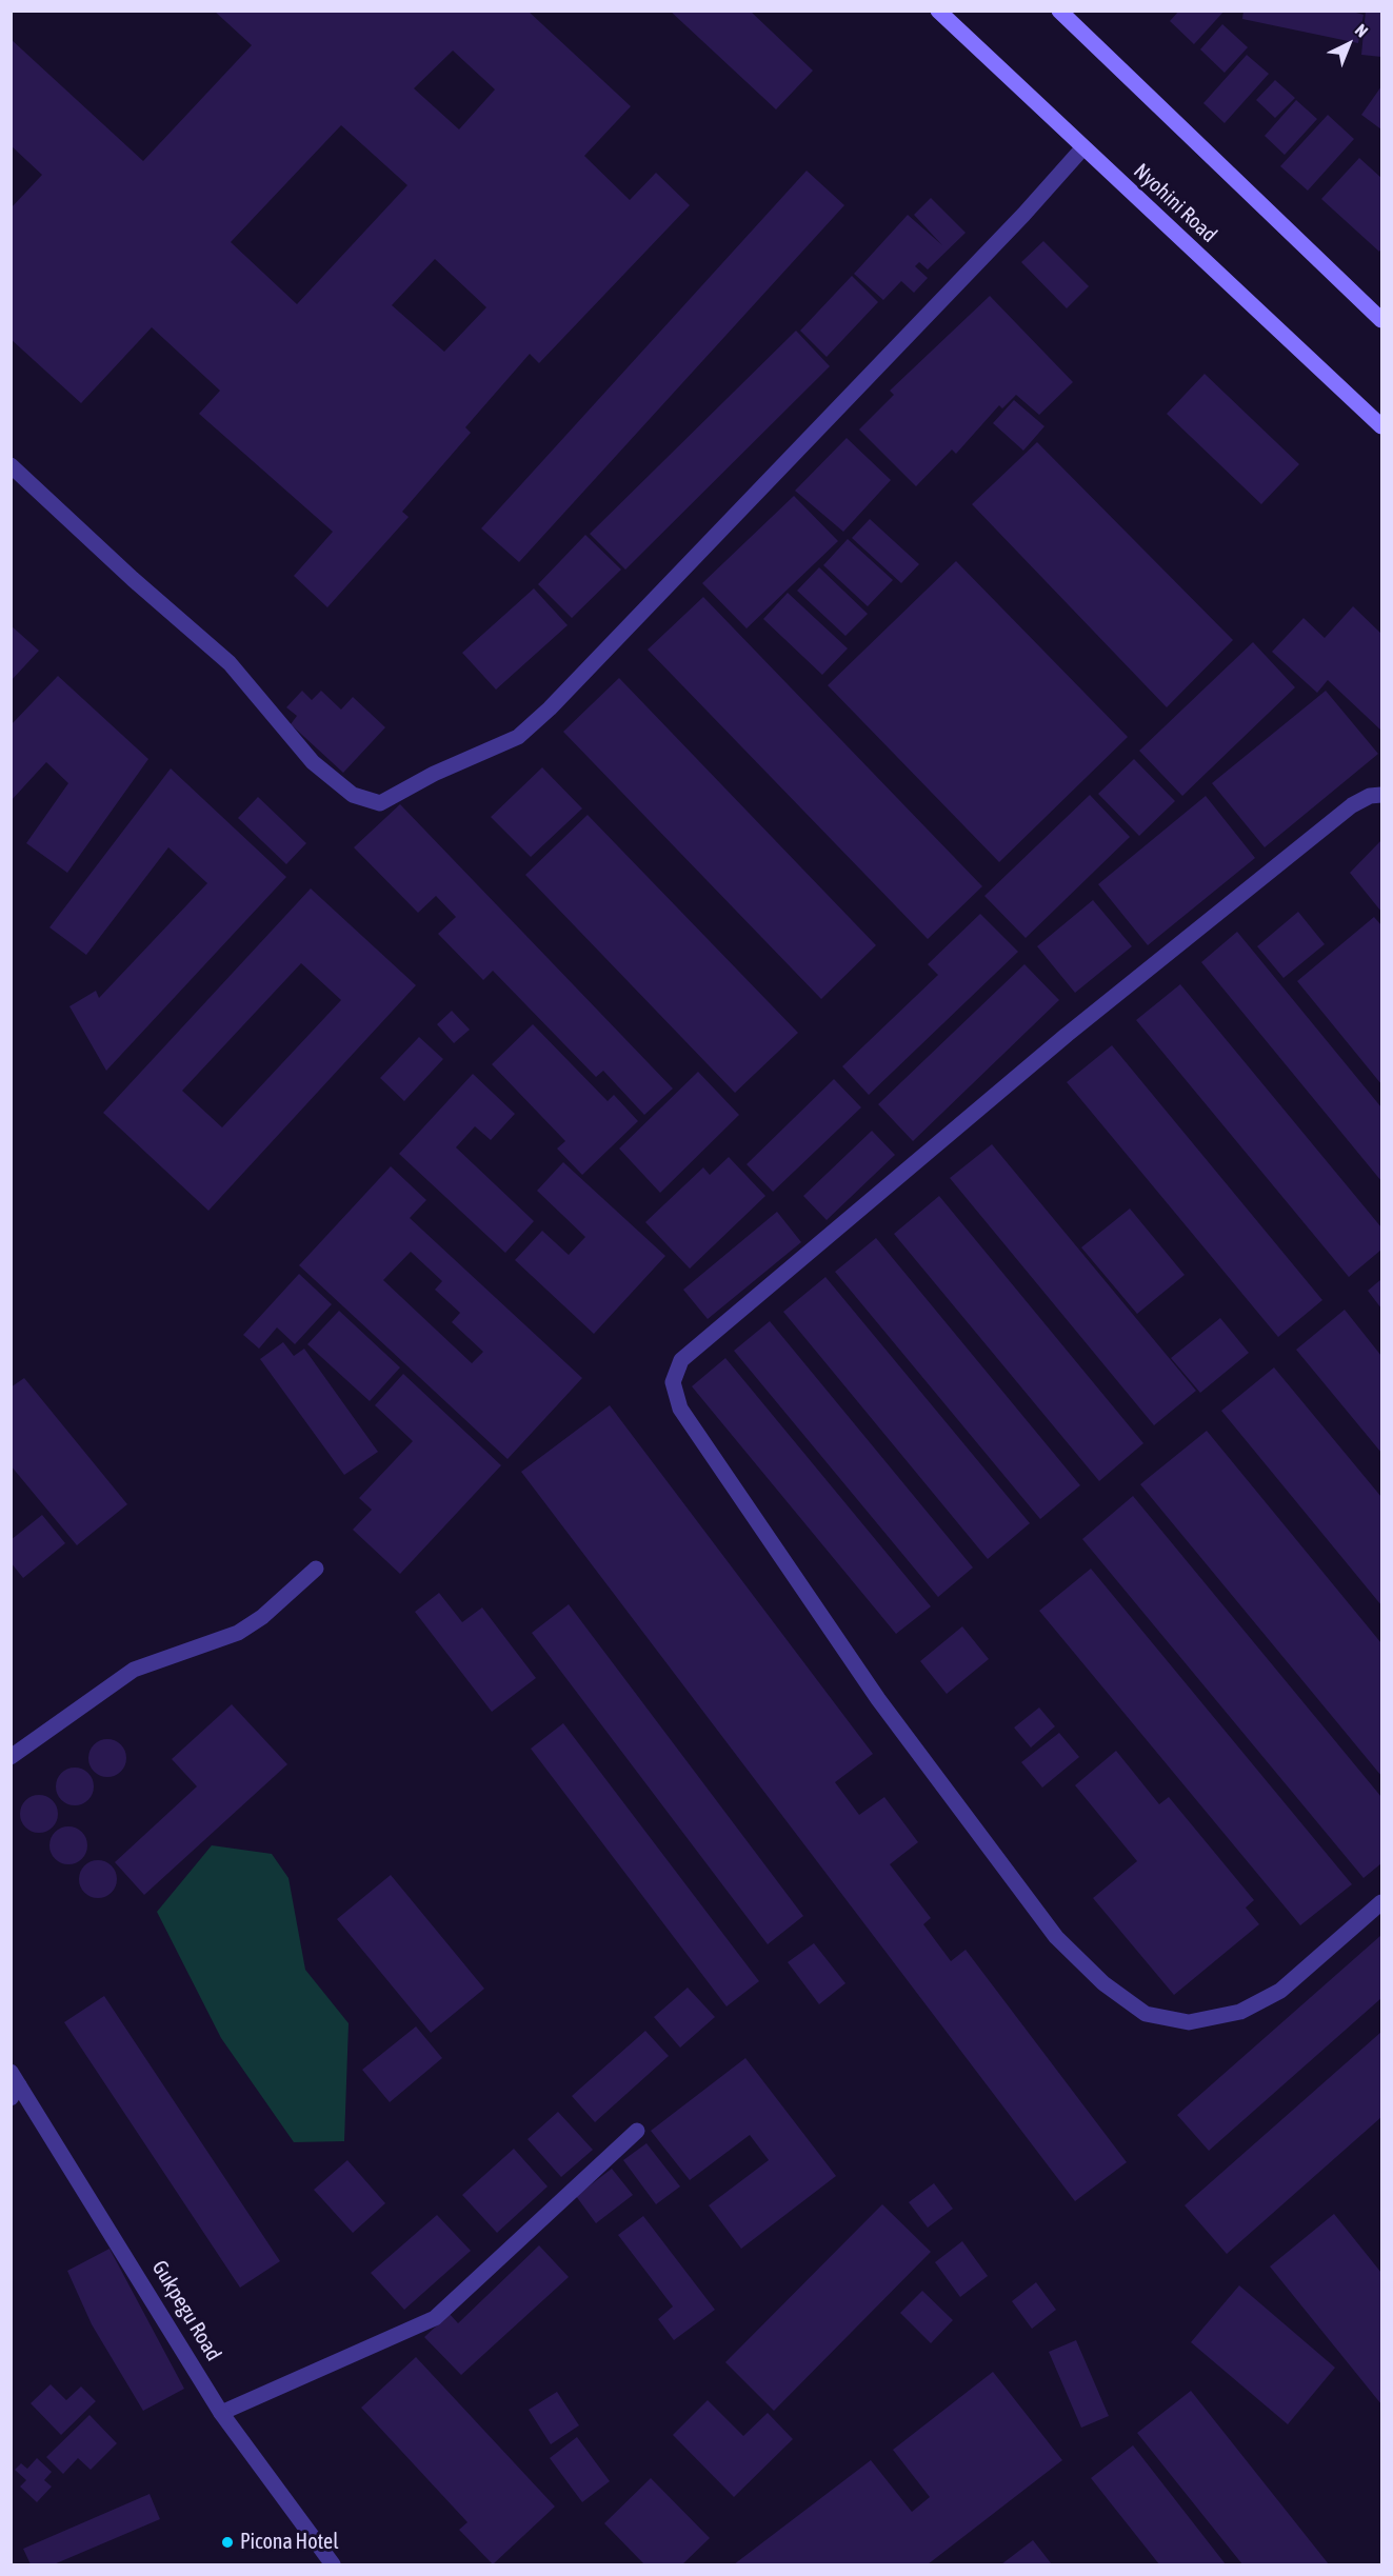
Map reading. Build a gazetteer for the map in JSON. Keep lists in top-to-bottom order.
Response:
{
  "streets": {
    "main road": ["Nyohini Road"],
    "street": ["Gukpegu Road"]
  },
  "places": ["Picona Hotel"],
  "north": "top right"
}
